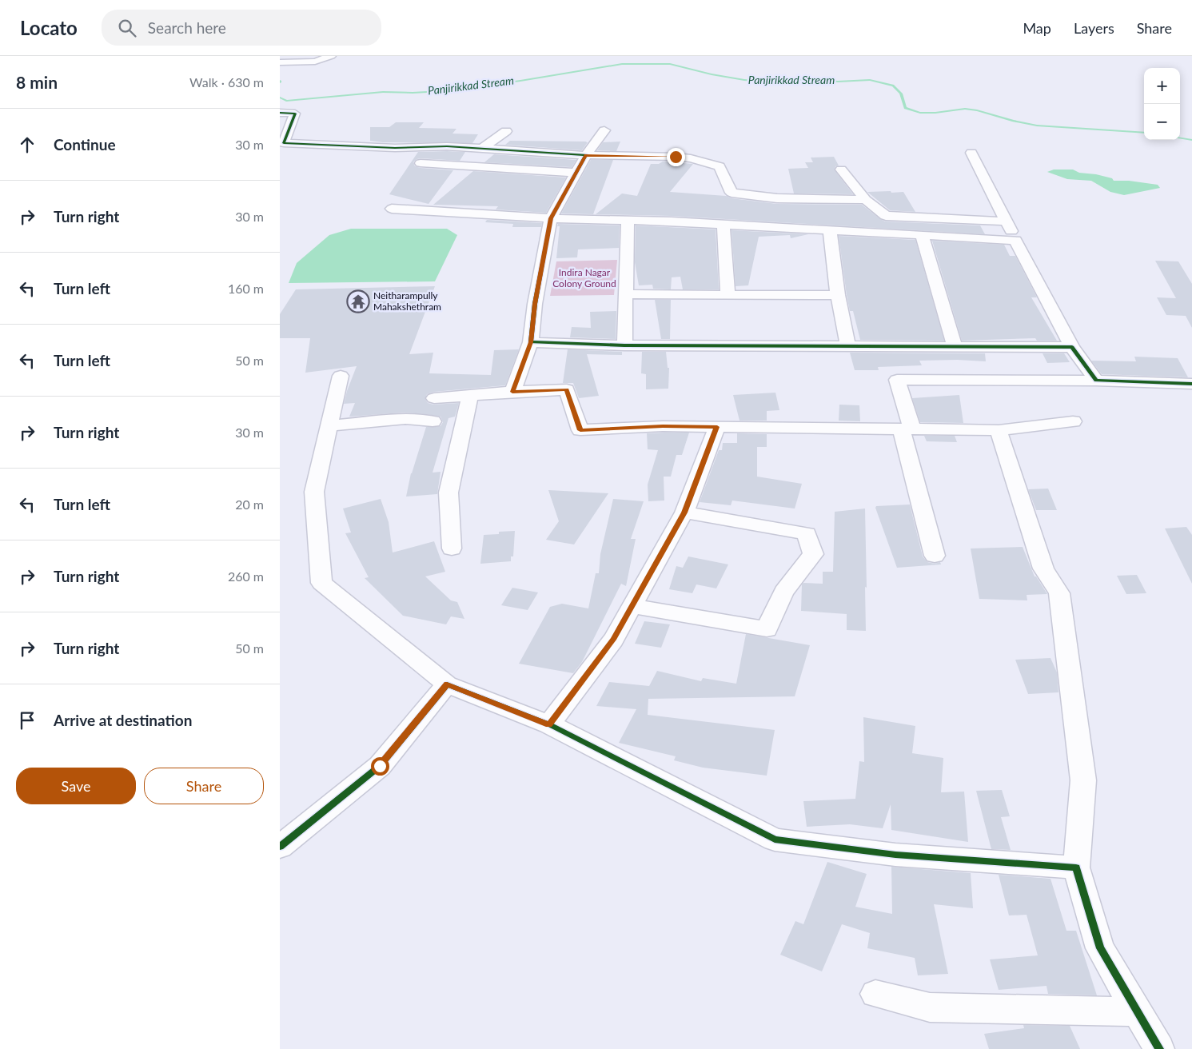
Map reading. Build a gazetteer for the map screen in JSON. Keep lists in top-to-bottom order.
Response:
{
  "water": ["Panjirikkad Stream"],
  "parks": ["Indira Nagar Colony Ground"],
  "places": {
    "temple": ["Neitharampully Mahakshethram"]
  },
  "page": {
    "header": "Locato",
    "search": "Search here",
    "nav": ["Map", "Layers", "Share"],
    "heading": ["8 min", "Walk · 630 m"],
    "map_buttons": ["+", "−"],
    "list": [
      ["Continue", "30 m"],
      ["Turn right", "30 m"],
      ["Turn left", "160 m"],
      ["Turn left", "50 m"],
      ["Turn right", "30 m"],
      ["Turn left", "20 m"],
      ["Turn right", "260 m"],
      ["Turn right", "50 m"],
      "Arrive at destination"
    ],
    "buttons": ["Save", "Share"]
  }
}
